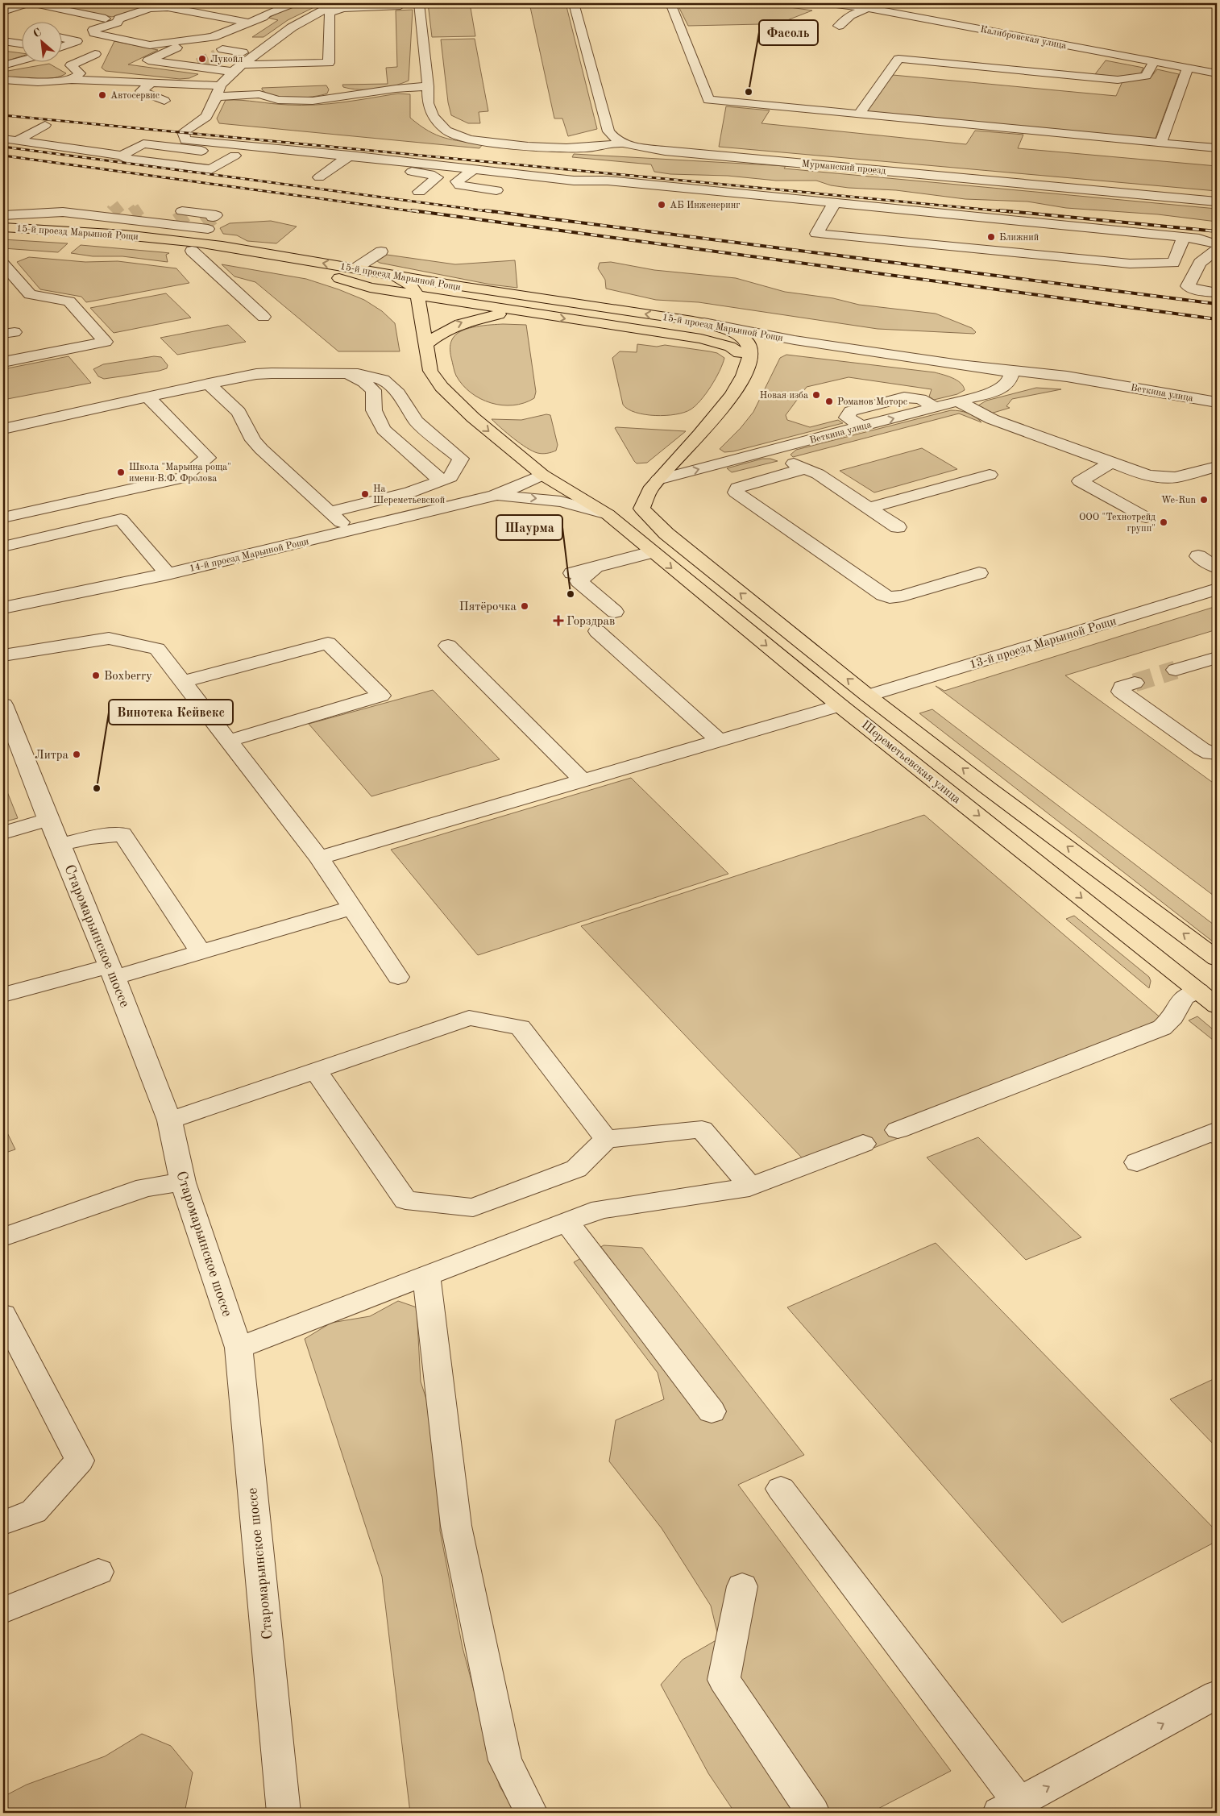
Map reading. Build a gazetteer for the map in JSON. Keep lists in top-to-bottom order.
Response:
{
  "streets": {
    "main road": ["15-й проезд Марьиной Рощи", "Шереметьевская улица"],
    "street": [
      "Калибровская улица",
      "Мурманский проезд",
      "Веткина улица",
      "14-й проезд Марьиной Рощи",
      "13-й проезд Марьиной Рощи",
      "Старомарьинское шоссе"
    ]
  },
  "crossings": [
    ["15-й проезд Марьиной Рощи", "Веткина улица"],
    ["15-й проезд Марьиной Рощи", "Шереметьевская улица"],
    ["Веткина улица", "Шереметьевская улица"],
    ["14-й проезд Марьиной Рощи", "Шереметьевская улица"],
    ["13-й проезд Марьиной Рощи", "Шереметьевская улица"]
  ],
  "places": {
    "other": [
      "Лукойл",
      "Фасоль",
      "Автосервис",
      "АБ Инженеринг",
      "Ближний",
      "Новая изба",
      "Романов Моторс",
      "Школа \"Марьина роща\" имени В.Ф. Фролова",
      "На Шереметьевской",
      "We-Run",
      "ООО \"Технотрейд групп\"",
      "Шаурма",
      "Пятёрочка",
      "Boxberry",
      "Литра",
      "Винотека Кейвекс"
    ],
    "health": ["Горздрав"]
  },
  "north": "top left"
}
